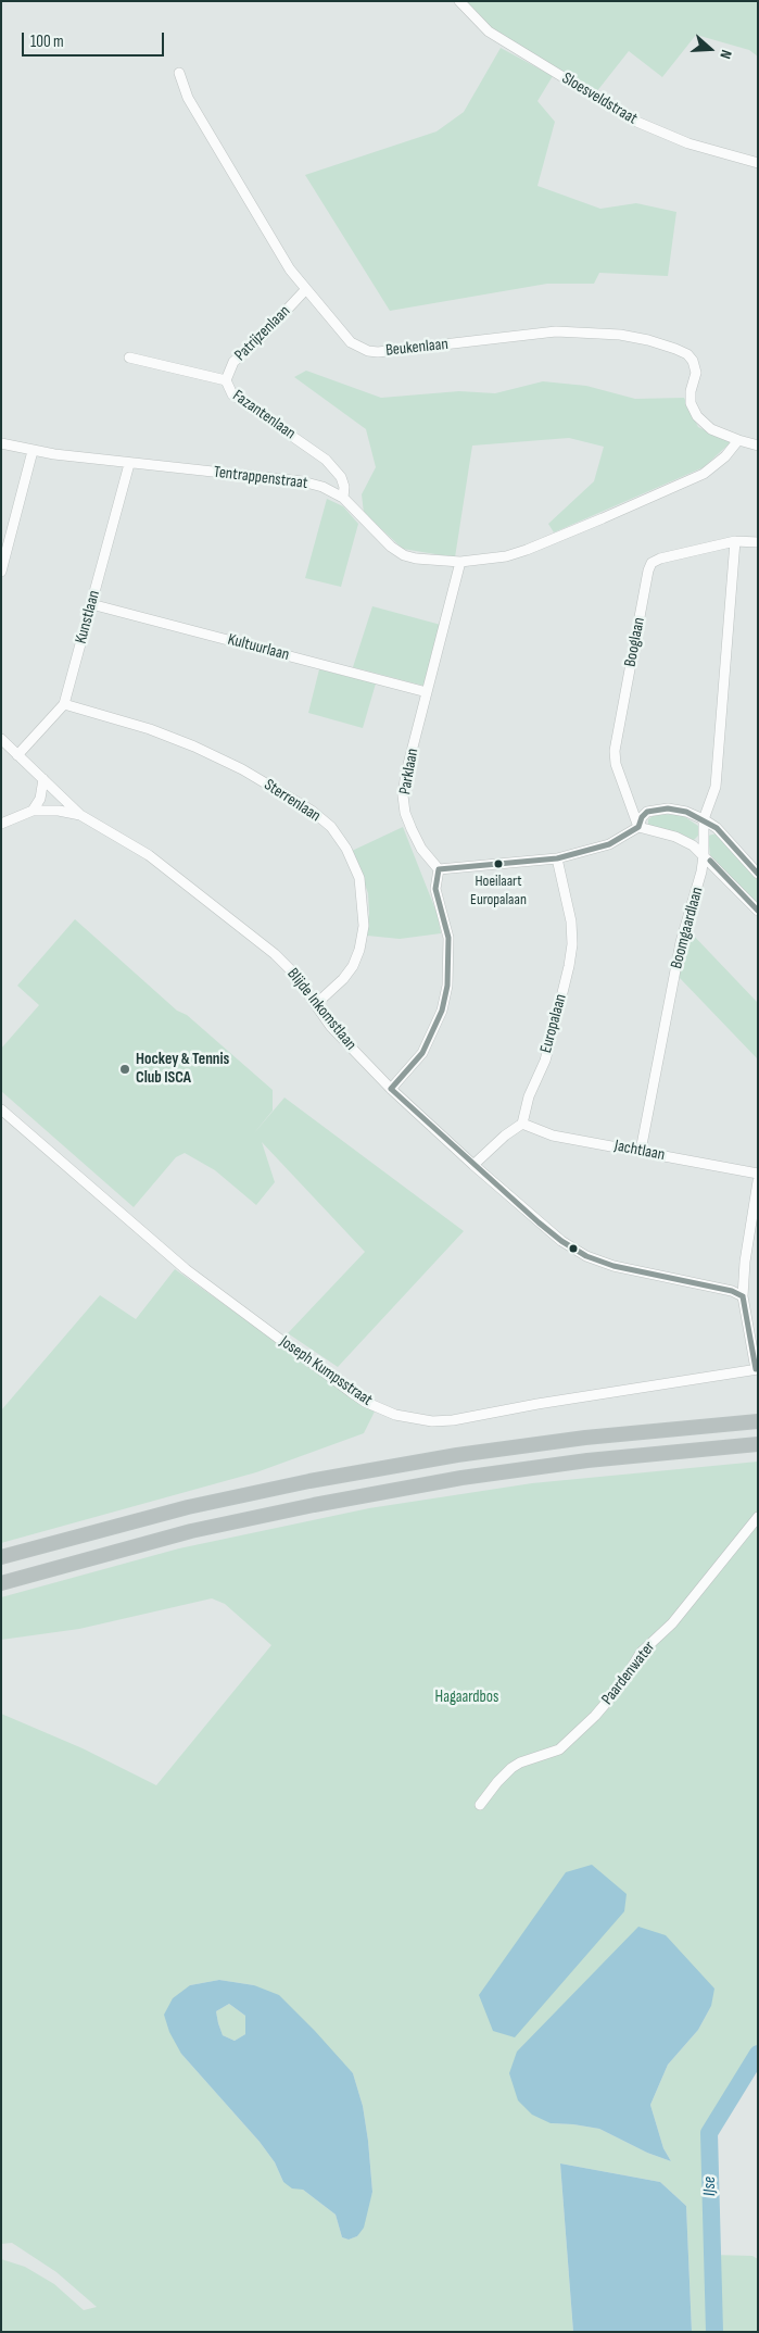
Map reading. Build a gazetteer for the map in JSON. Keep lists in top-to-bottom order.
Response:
{
  "streets": {
    "street": [
      "Sloesveldstraat",
      "Patrijzenlaan",
      "Beukenlaan",
      "Fazantenlaan",
      "Tentrappenstraat",
      "Kunstlaan",
      "Booglaan",
      "Kultuurlaan",
      "Parklaan",
      "Sterrenlaan",
      "Boomgaardlaan",
      "Blijde Inkomstlaan",
      "Europalaan",
      "Jachtlaan",
      "Joseph Kumpsstraat",
      "Paardenwater"
    ]
  },
  "crossings": [
    ["Patrijzenlaan", "Beukenlaan"],
    ["Patrijzenlaan", "Fazantenlaan"],
    ["Beukenlaan", "Tentrappenstraat"],
    ["Fazantenlaan", "Tentrappenstraat"],
    ["Tentrappenstraat", "Kunstlaan"],
    ["Tentrappenstraat", "Parklaan"],
    ["Kunstlaan", "Kultuurlaan"],
    ["Kunstlaan", "Sterrenlaan"],
    ["Booglaan", "Boomgaardlaan"],
    ["Kultuurlaan", "Parklaan"],
    ["Sterrenlaan", "Blijde Inkomstlaan"],
    ["Boomgaardlaan", "Jachtlaan"],
    ["Europalaan", "Jachtlaan"]
  ],
  "water": ["IJse"],
  "parks": ["Hagaardbos"],
  "places": ["Hoeilaart Europalaan", "Hockey & Tennis Club ISCA"],
  "scale_bar": "100 m",
  "north": "right"
}
